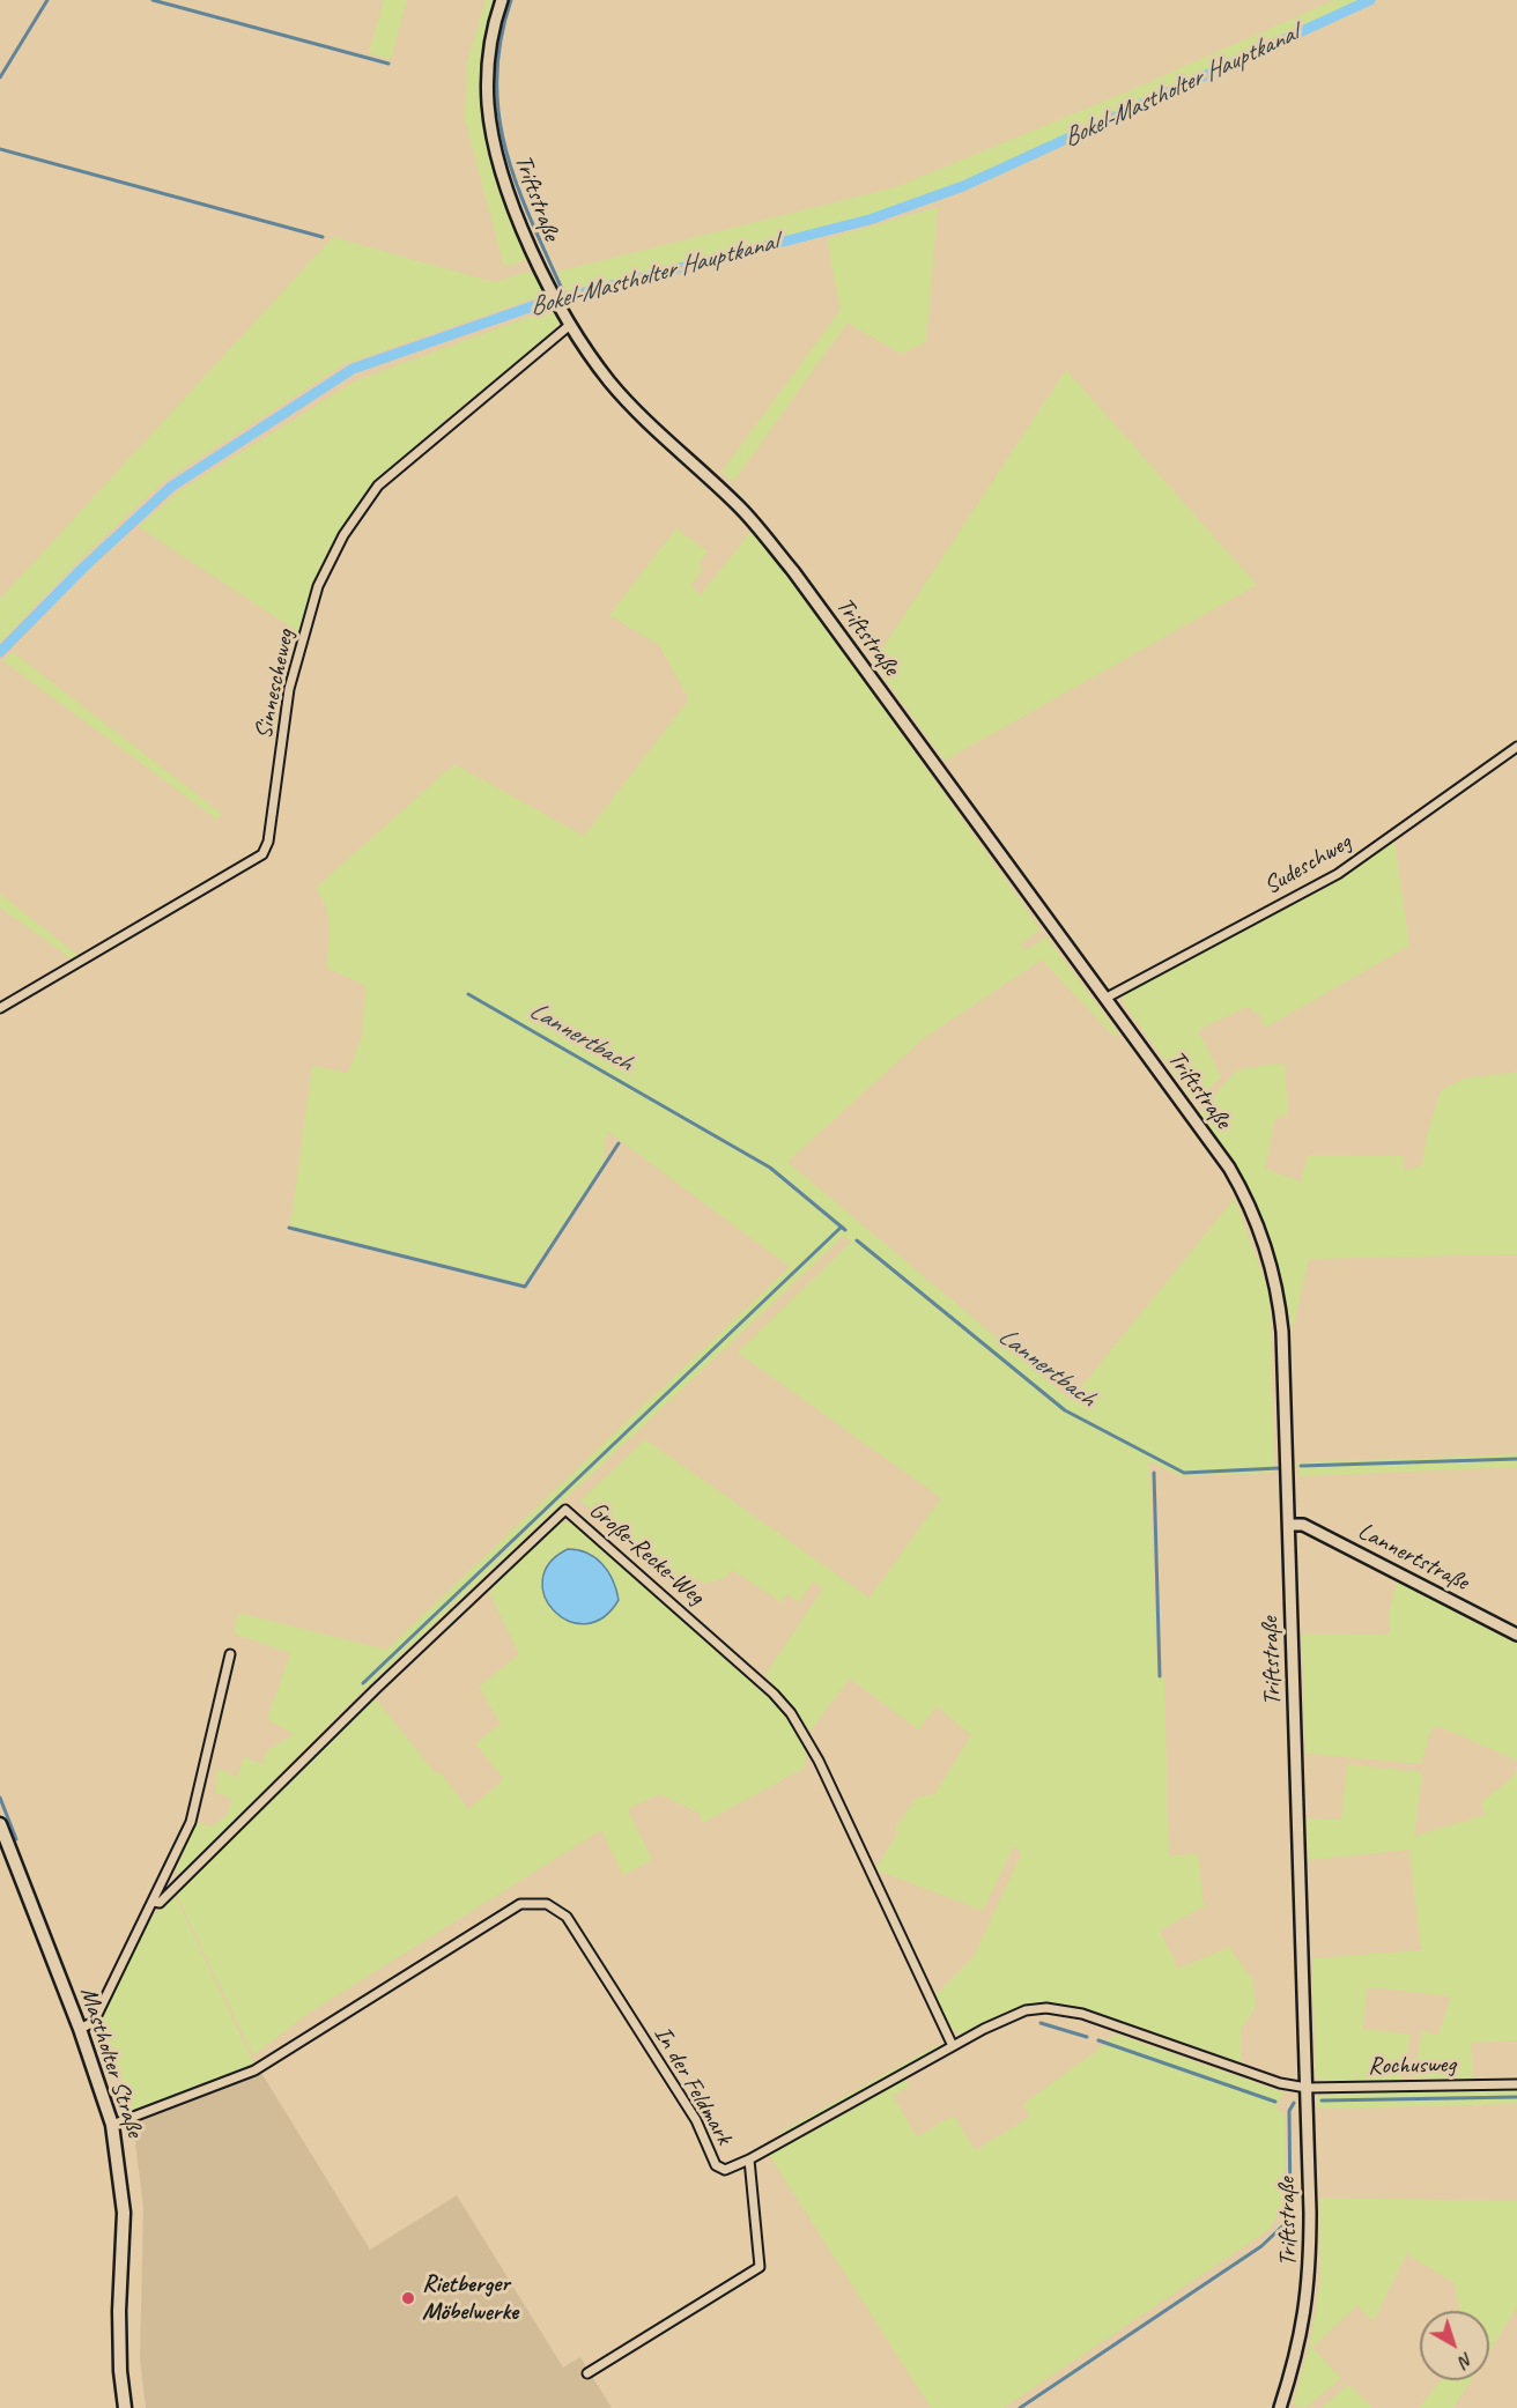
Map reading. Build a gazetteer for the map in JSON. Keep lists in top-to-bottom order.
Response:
{
  "streets": {
    "main road": ["Mastholter Straße"],
    "street": [
      "Triftstraße",
      "Sinnescheweg",
      "Sudeschweg",
      "Große-Recke-Weg",
      "Lannertstraße",
      "Rochusweg",
      "In der Feldmark"
    ]
  },
  "crossings": [
    ["Triftstraße", "Sinnescheweg"],
    ["Triftstraße", "Sudeschweg"],
    ["Triftstraße", "Lannertstraße"],
    ["Triftstraße", "Rochusweg"],
    ["Triftstraße", "In der Feldmark"],
    ["Große-Recke-Weg", "Mastholter Straße"],
    ["Große-Recke-Weg", "In der Feldmark"],
    ["Mastholter Straße", "In der Feldmark"],
    ["Rochusweg", "In der Feldmark"]
  ],
  "water": ["Bokel-Mastholter Hauptkanal", "Lannertbach"],
  "places": ["Rietberger Möbelwerke"],
  "north": "bottom right"
}
